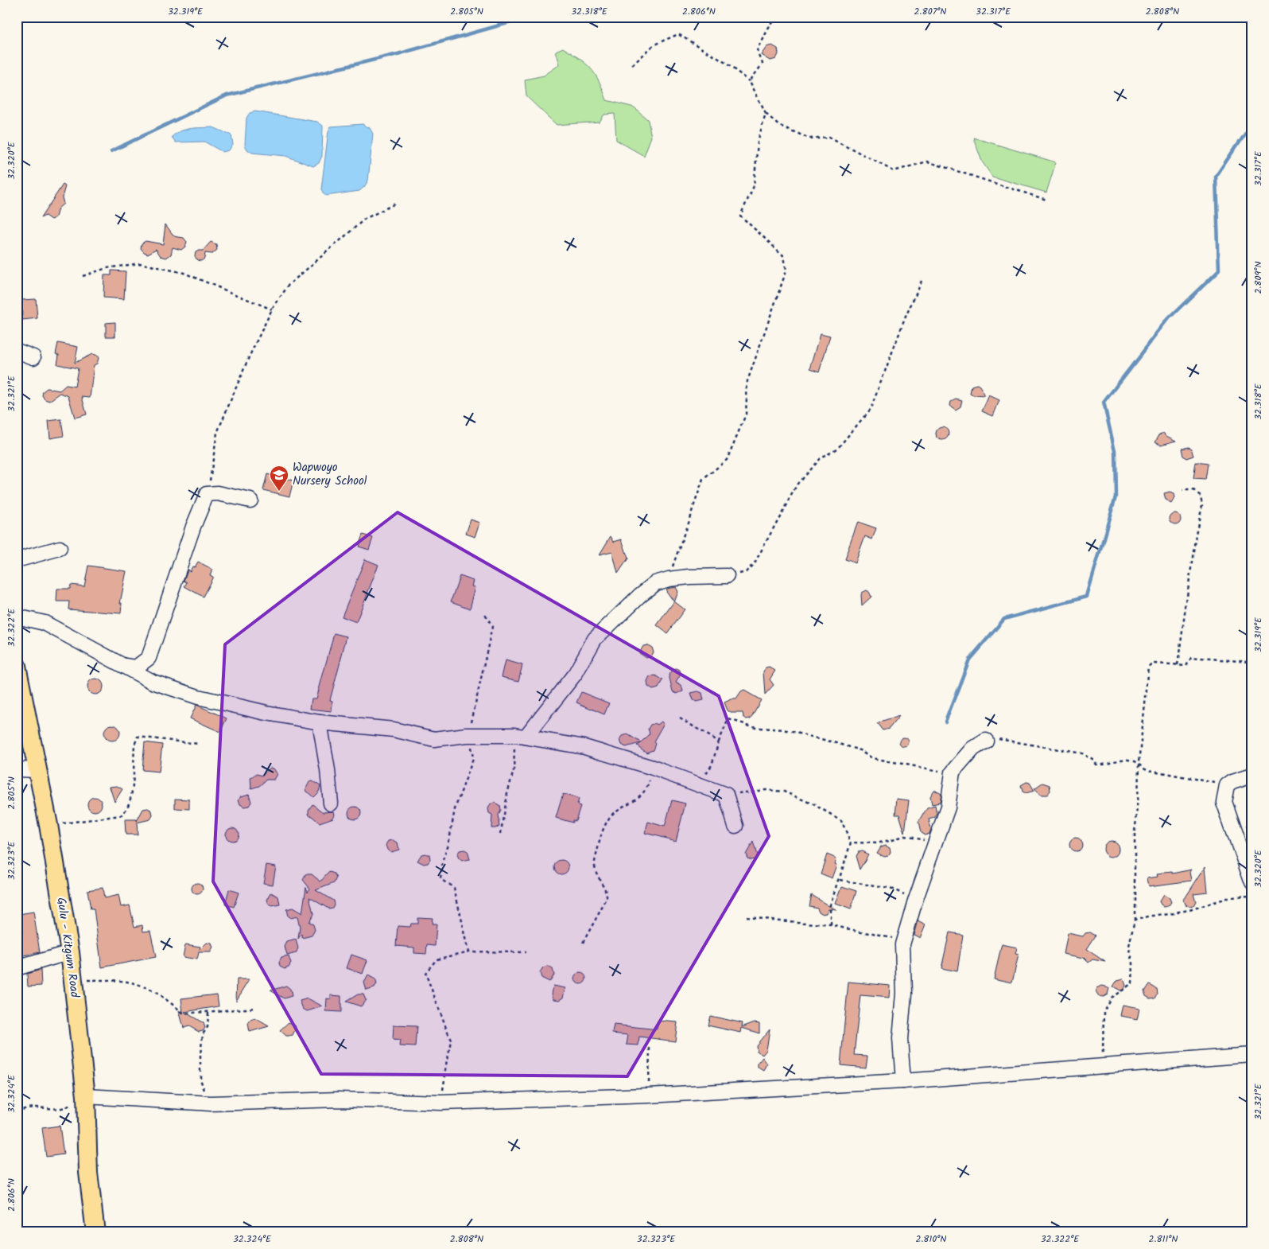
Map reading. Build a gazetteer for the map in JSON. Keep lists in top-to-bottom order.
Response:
{
  "streets": {
    "main road": ["Gulu - Kitgum Road"]
  },
  "places": {
    "school or university": ["Wapwoyo Nursery School"]
  },
  "coordinates": [
    "32.319°E",
    "2.805°N",
    "32.318°E",
    "2.806°N",
    "2.807°N",
    "32.317°E",
    "2.808°N",
    "32.320°E",
    "2.809°N",
    "32.321°E",
    "32.322°E",
    "32.323°E",
    "32.324°E",
    "2.810°N",
    "2.811°N"
  ]
}
